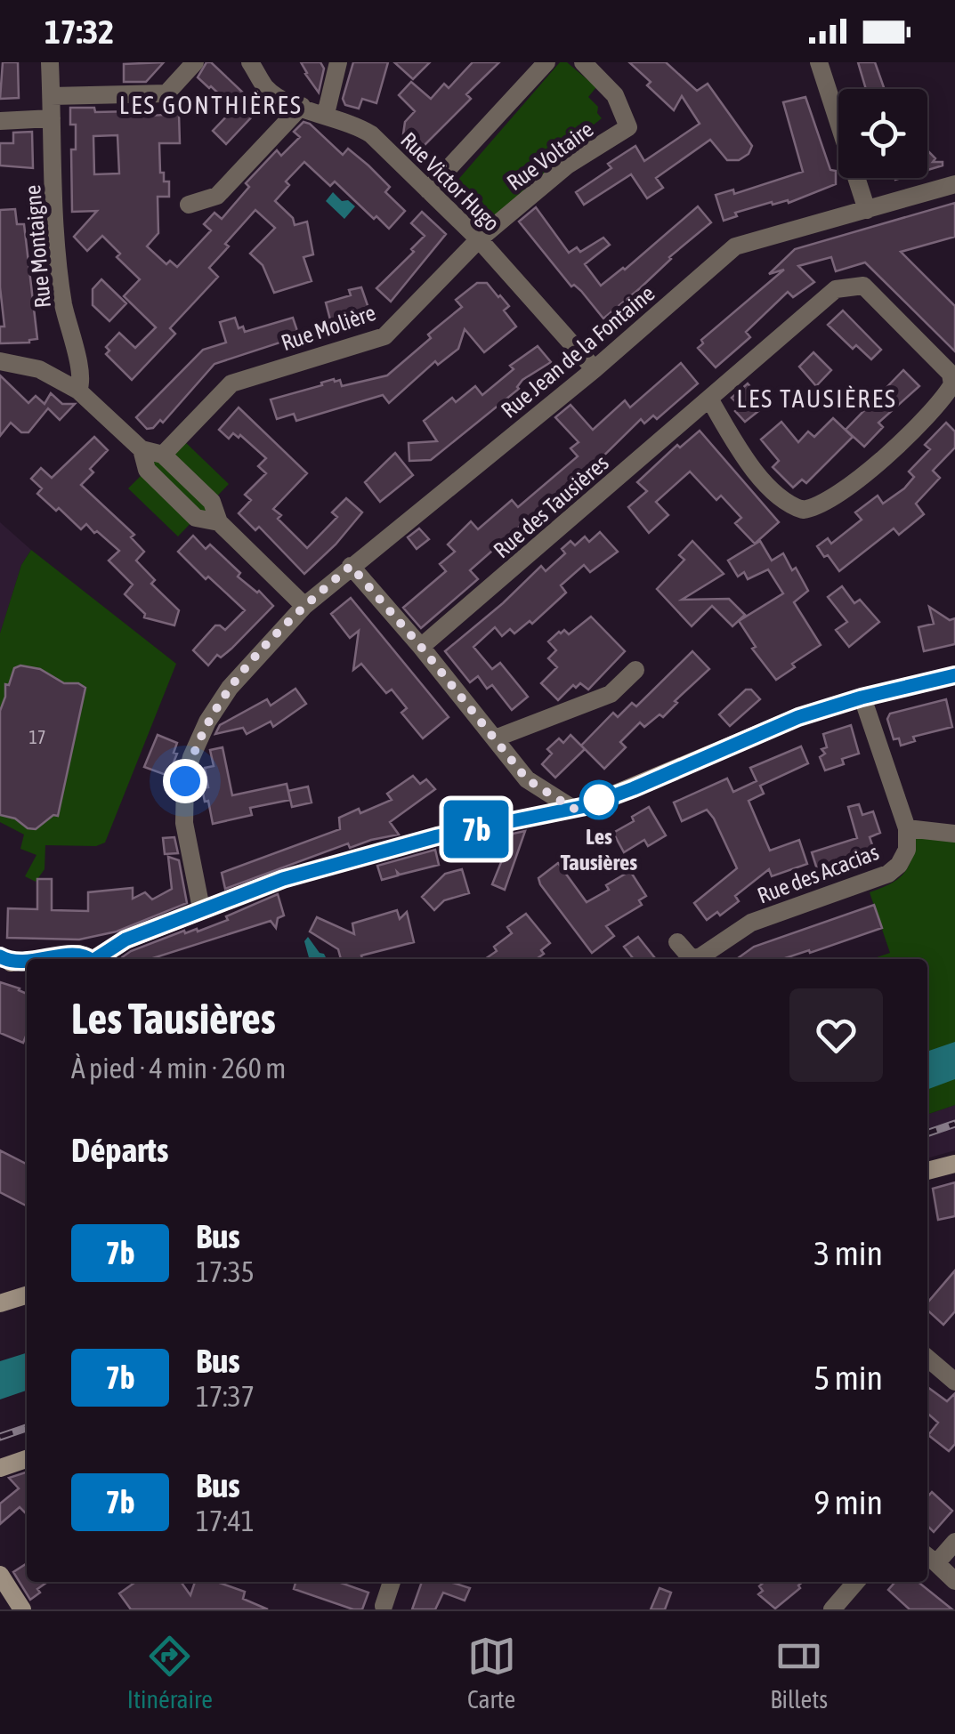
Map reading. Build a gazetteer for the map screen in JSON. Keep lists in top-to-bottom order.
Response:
{
  "streets": {
    "street": [
      "Rue Voltaire",
      "Rue Victor Hugo",
      "Rue Montaigne",
      "Rue Molière",
      "Rue Jean de la Fontaine",
      "Rue des Tausières",
      "Rue des Acacias"
    ]
  },
  "crossings": [
    ["Rue Voltaire", "Rue Victor Hugo"],
    ["Rue Voltaire", "Rue Molière"],
    ["Rue Victor Hugo", "Rue Molière"],
    ["Rue Victor Hugo", "Rue Jean de la Fontaine"]
  ],
  "districts": ["LES GONTHIÈRES", "LES TAUSIÈRES"],
  "places": ["Les Tausières"],
  "lines": ["bus line 7b"],
  "house_numbers": ["17"],
  "page": {
    "status": "17:32",
    "on_map": "7b",
    "heading": [
      ["Les Tausières", "À pied · 4 min · 260 m"],
      "Départs"
    ],
    "list": [
      {
        "mark": "7b",
        "name": "Bus",
        "note": "17:35",
        "value": "3 min"
      },
      {
        "mark": "7b",
        "name": "Bus",
        "note": "17:37",
        "value": "5 min"
      },
      {
        "mark": "7b",
        "name": "Bus",
        "note": "17:41",
        "value": "9 min"
      }
    ],
    "tabs": ["Itinéraire", "Carte", "Billets"]
  }
}
